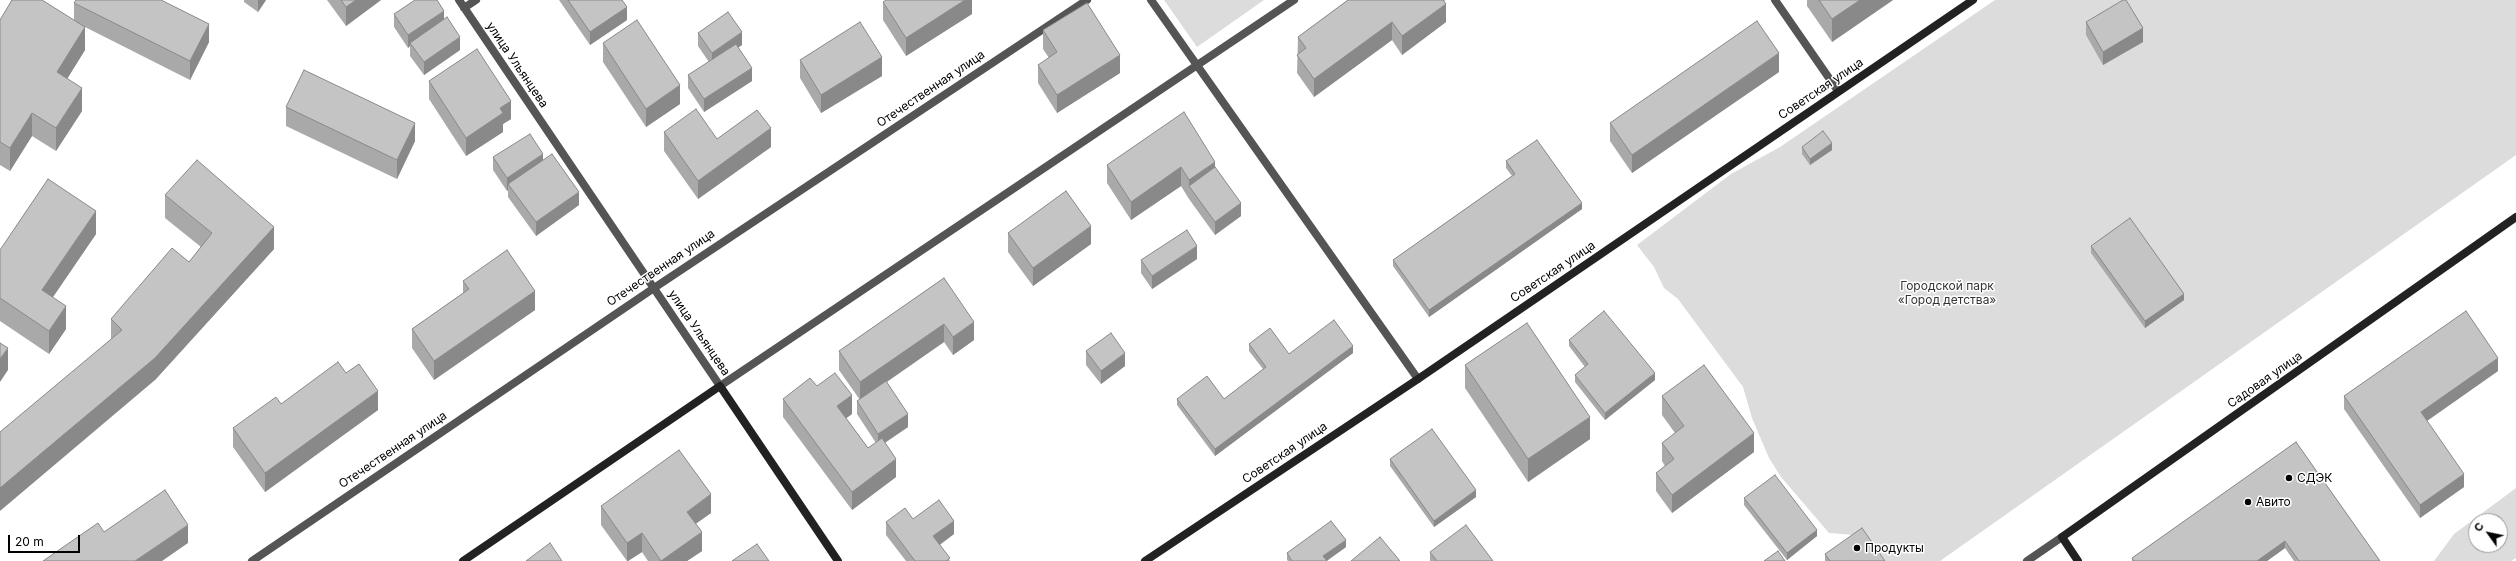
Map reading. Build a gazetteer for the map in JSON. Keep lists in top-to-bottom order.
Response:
{
  "streets": {
    "street": [
      "улица Ульянцева",
      "Отечественная улица",
      "Советская улица",
      "Садовая улица"
    ]
  },
  "crossings": [
    ["улица Ульянцева", "Отечественная улица"]
  ],
  "parks": ["Городской парк «Город детства»"],
  "places": ["СДЭК", "Авито", "Продукты"],
  "scale_bar": "20 m",
  "north": "top left"
}
